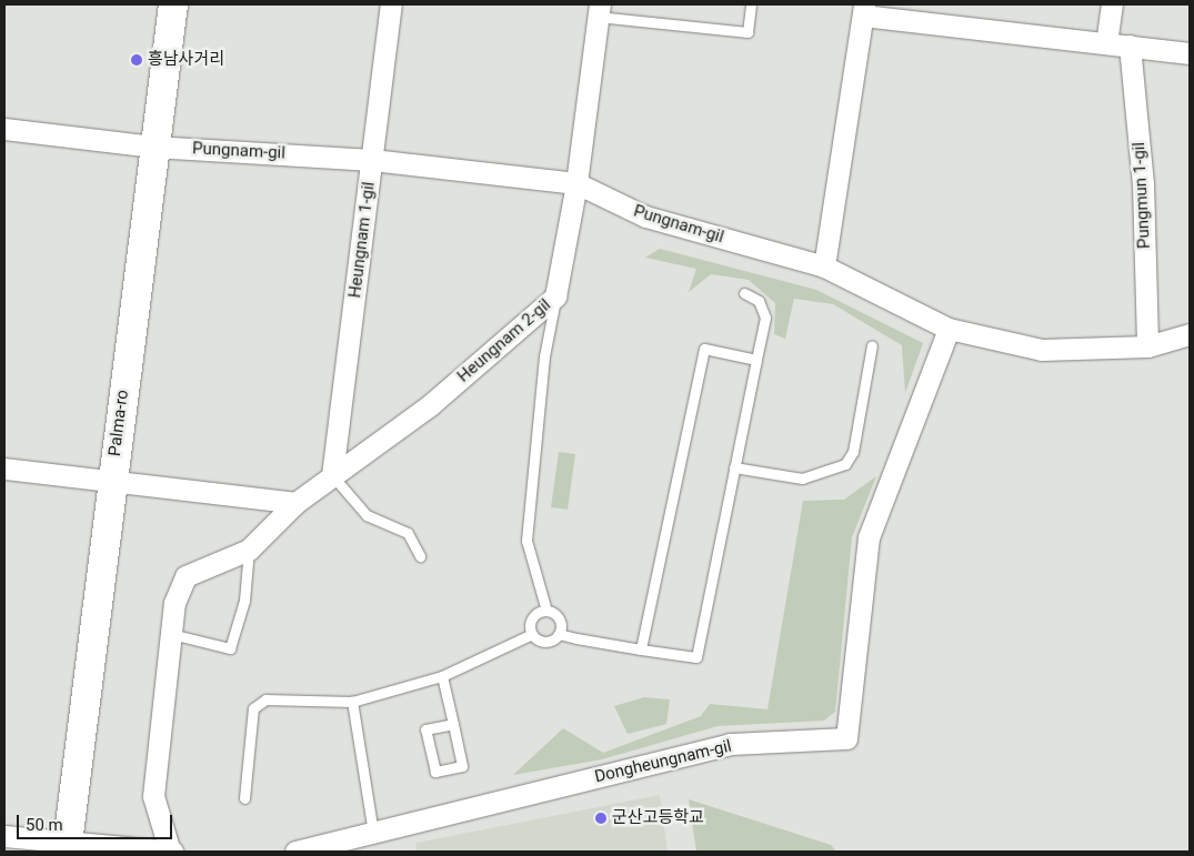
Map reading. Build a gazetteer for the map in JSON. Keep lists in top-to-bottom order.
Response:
{
  "streets": {
    "street": [
      "Pungnam-gil",
      "Pungmun 1-gil",
      "Heungnam 1-gil",
      "Heungnam 2-gil",
      "Palma-ro",
      "Dongheungnam-gil"
    ]
  },
  "crossings": [
    ["Pungnam-gil", "Pungmun 1-gil"],
    ["Pungnam-gil", "Heungnam 1-gil"],
    ["Pungnam-gil", "Heungnam 2-gil"],
    ["Pungnam-gil", "Palma-ro"],
    ["Pungnam-gil", "Dongheungnam-gil"],
    ["Heungnam 1-gil", "Heungnam 2-gil"]
  ],
  "places": ["흥남사거리", "군산고등학교"],
  "scale_bar": "50 m"
}
